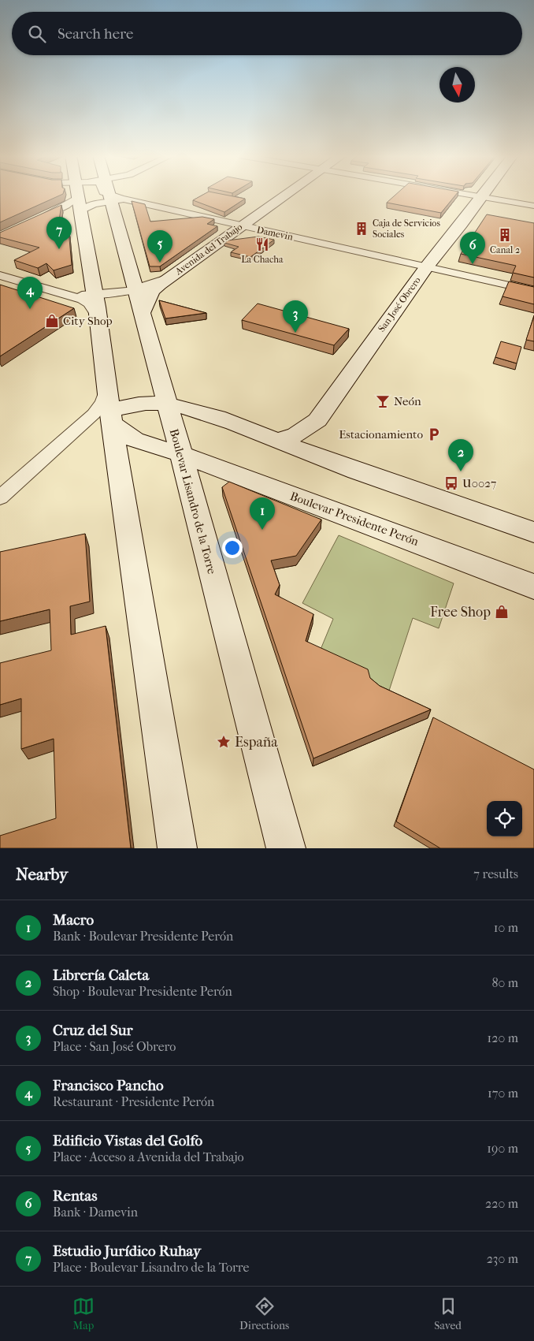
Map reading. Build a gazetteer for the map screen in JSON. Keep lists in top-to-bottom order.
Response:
{
  "streets": {
    "street": [
      "Damevin",
      "Avenida del Trabajo",
      "San José Obrero",
      "Boulevar Lisandro de la Torre",
      "Boulevar Presidente Perón"
    ]
  },
  "crossings": [
    ["Damevin", "Avenida del Trabajo"],
    ["Damevin", "San José Obrero"],
    ["Avenida del Trabajo", "Boulevar Lisandro de la Torre"],
    ["Boulevar Lisandro de la Torre", "Boulevar Presidente Perón"]
  ],
  "places": {
    "building": ["Caja de Servicios Sociales", "Canal 2"],
    "restaurant": ["La Chacha"],
    "shop": ["City Shop", "Free Shop"],
    "bar": ["Neón"],
    "parking": ["Estacionamiento"],
    "bus stop": ["U0027"],
    "place": ["España"]
  },
  "north": "bottom",
  "page": {
    "search": "Search here",
    "pins": [
      "7",
      "5",
      "6",
      "4",
      "3",
      "2",
      "1"
    ],
    "heading": ["Nearby", "7 results"],
    "list": [
      {
        "mark": "1",
        "name": "Macro",
        "note": "Bank · Boulevar Presidente Perón",
        "value": "10 m"
      },
      {
        "mark": "2",
        "name": "Librería Caleta",
        "note": "Shop · Boulevar Presidente Perón",
        "value": "80 m"
      },
      {
        "mark": "3",
        "name": "Cruz del Sur",
        "note": "Place · San José Obrero",
        "value": "120 m"
      },
      {
        "mark": "4",
        "name": "Francisco Pancho",
        "note": "Restaurant · Presidente Perón",
        "value": "170 m"
      },
      {
        "mark": "5",
        "name": "Edificio Vistas del Golfo",
        "note": "Place · Acceso a Avenida del Trabajo",
        "value": "190 m"
      },
      {
        "mark": "6",
        "name": "Rentas",
        "note": "Bank · Damevin",
        "value": "220 m"
      },
      {
        "mark": "7",
        "name": "Estudio Jurídico Ruhay",
        "note": "Place · Boulevar Lisandro de la Torre",
        "value": "230 m"
      }
    ],
    "nav": ["Map", "Directions", "Saved"]
  }
}
